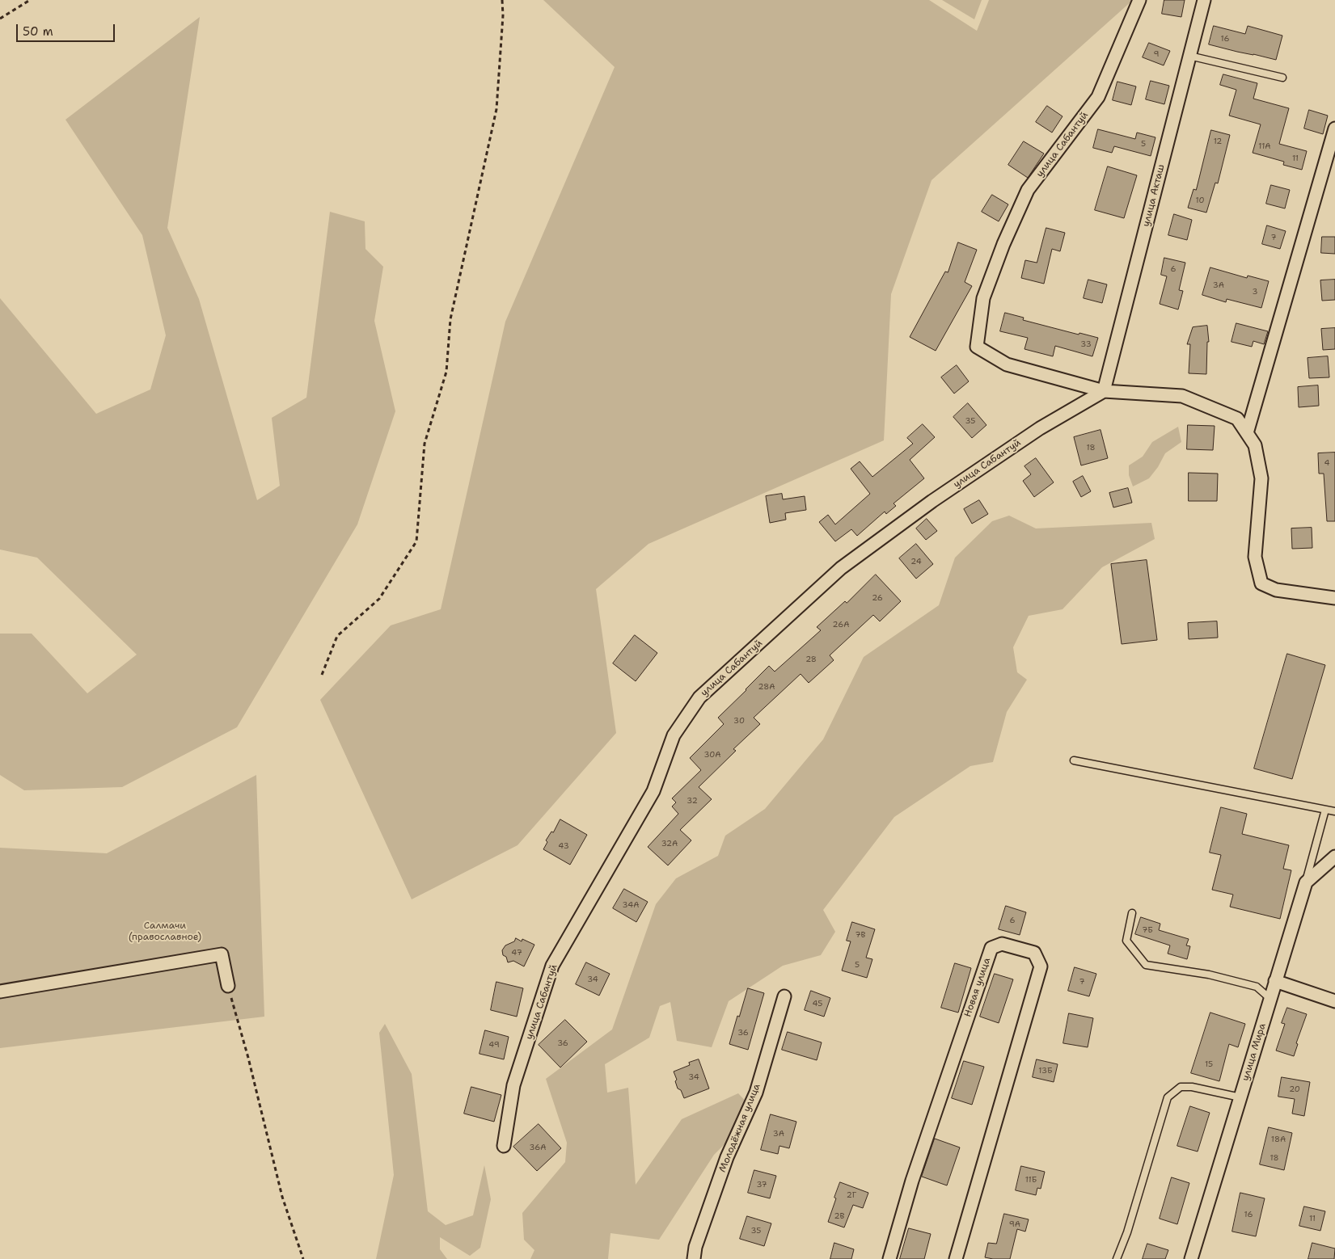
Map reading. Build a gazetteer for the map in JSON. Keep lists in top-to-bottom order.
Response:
{
  "streets": {
    "street": [
      "улица Сабантуй",
      "улица Акташ",
      "Новая улица",
      "улица Мира",
      "Молодёжная улица"
    ]
  },
  "crossings": [
    ["улица Сабантуй", "улица Акташ"]
  ],
  "parks": ["Салмачи (православное)"],
  "house_numbers": [
    "16",
    "9",
    "12",
    "5",
    "11А",
    "11",
    "10",
    "7",
    "6",
    "3А",
    "3",
    "33",
    "35",
    "18",
    "4",
    "24",
    "26",
    "26А",
    "28",
    "28А",
    "30",
    "30А",
    "32",
    "32А",
    "43",
    "34А",
    "6",
    "7Б",
    "7В",
    "47",
    "5",
    "34",
    "7",
    "45",
    "36",
    "36",
    "49",
    "15",
    "13Б",
    "34",
    "20",
    "3А",
    "18А",
    "36А",
    "18",
    "11Б",
    "37",
    "2Г",
    "16",
    "2В",
    "11",
    "9А",
    "35"
  ],
  "scale_bar": "50 m"
}
